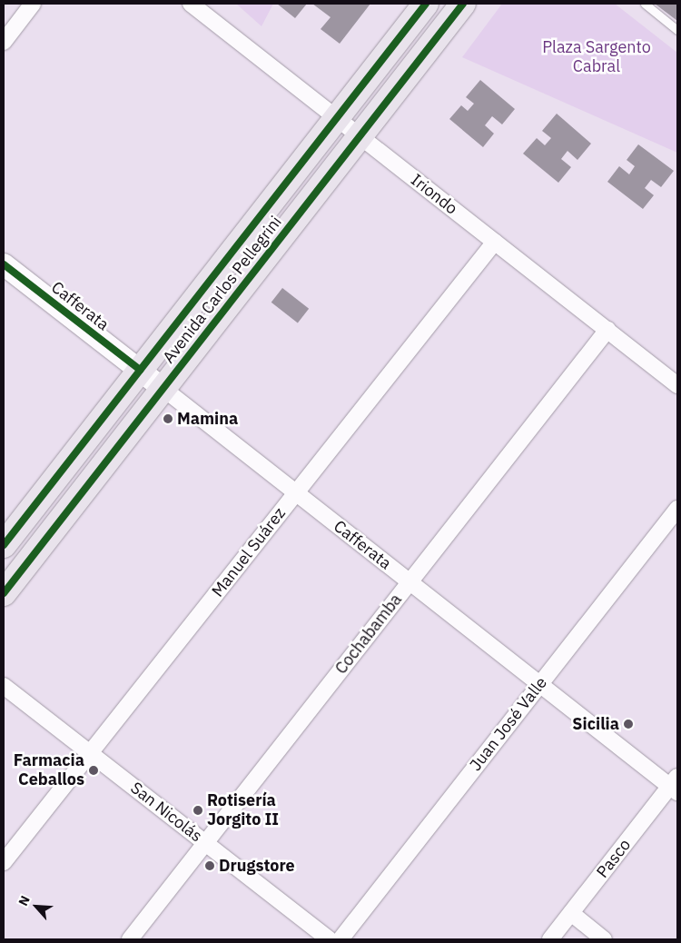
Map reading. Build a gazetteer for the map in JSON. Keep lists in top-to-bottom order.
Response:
{
  "streets": {
    "main road": ["Avenida Carlos Pellegrini", "Cafferata"],
    "street": [
      "Iriondo",
      "Manuel Suárez",
      "Cochabamba",
      "Juan José Valle",
      "San Nicolás",
      "Pasco"
    ]
  },
  "crossings": [
    ["Iriondo", "Avenida Carlos Pellegrini"],
    ["Iriondo", "Manuel Suárez"],
    ["Iriondo", "Cochabamba"],
    ["Avenida Carlos Pellegrini", "Cafferata"],
    ["Cafferata", "Manuel Suárez"],
    ["Cafferata", "Cochabamba"],
    ["Cafferata", "Juan José Valle"],
    ["Cafferata", "Pasco"],
    ["Manuel Suárez", "San Nicolás"],
    ["Cochabamba", "San Nicolás"]
  ],
  "parks": ["Plaza Sargento Cabral"],
  "places": [
    "Mamina",
    "Sicilia",
    "Farmacia Ceballos",
    "Rotisería Jorgito II",
    "Drugstore"
  ],
  "north": "top left"
}
